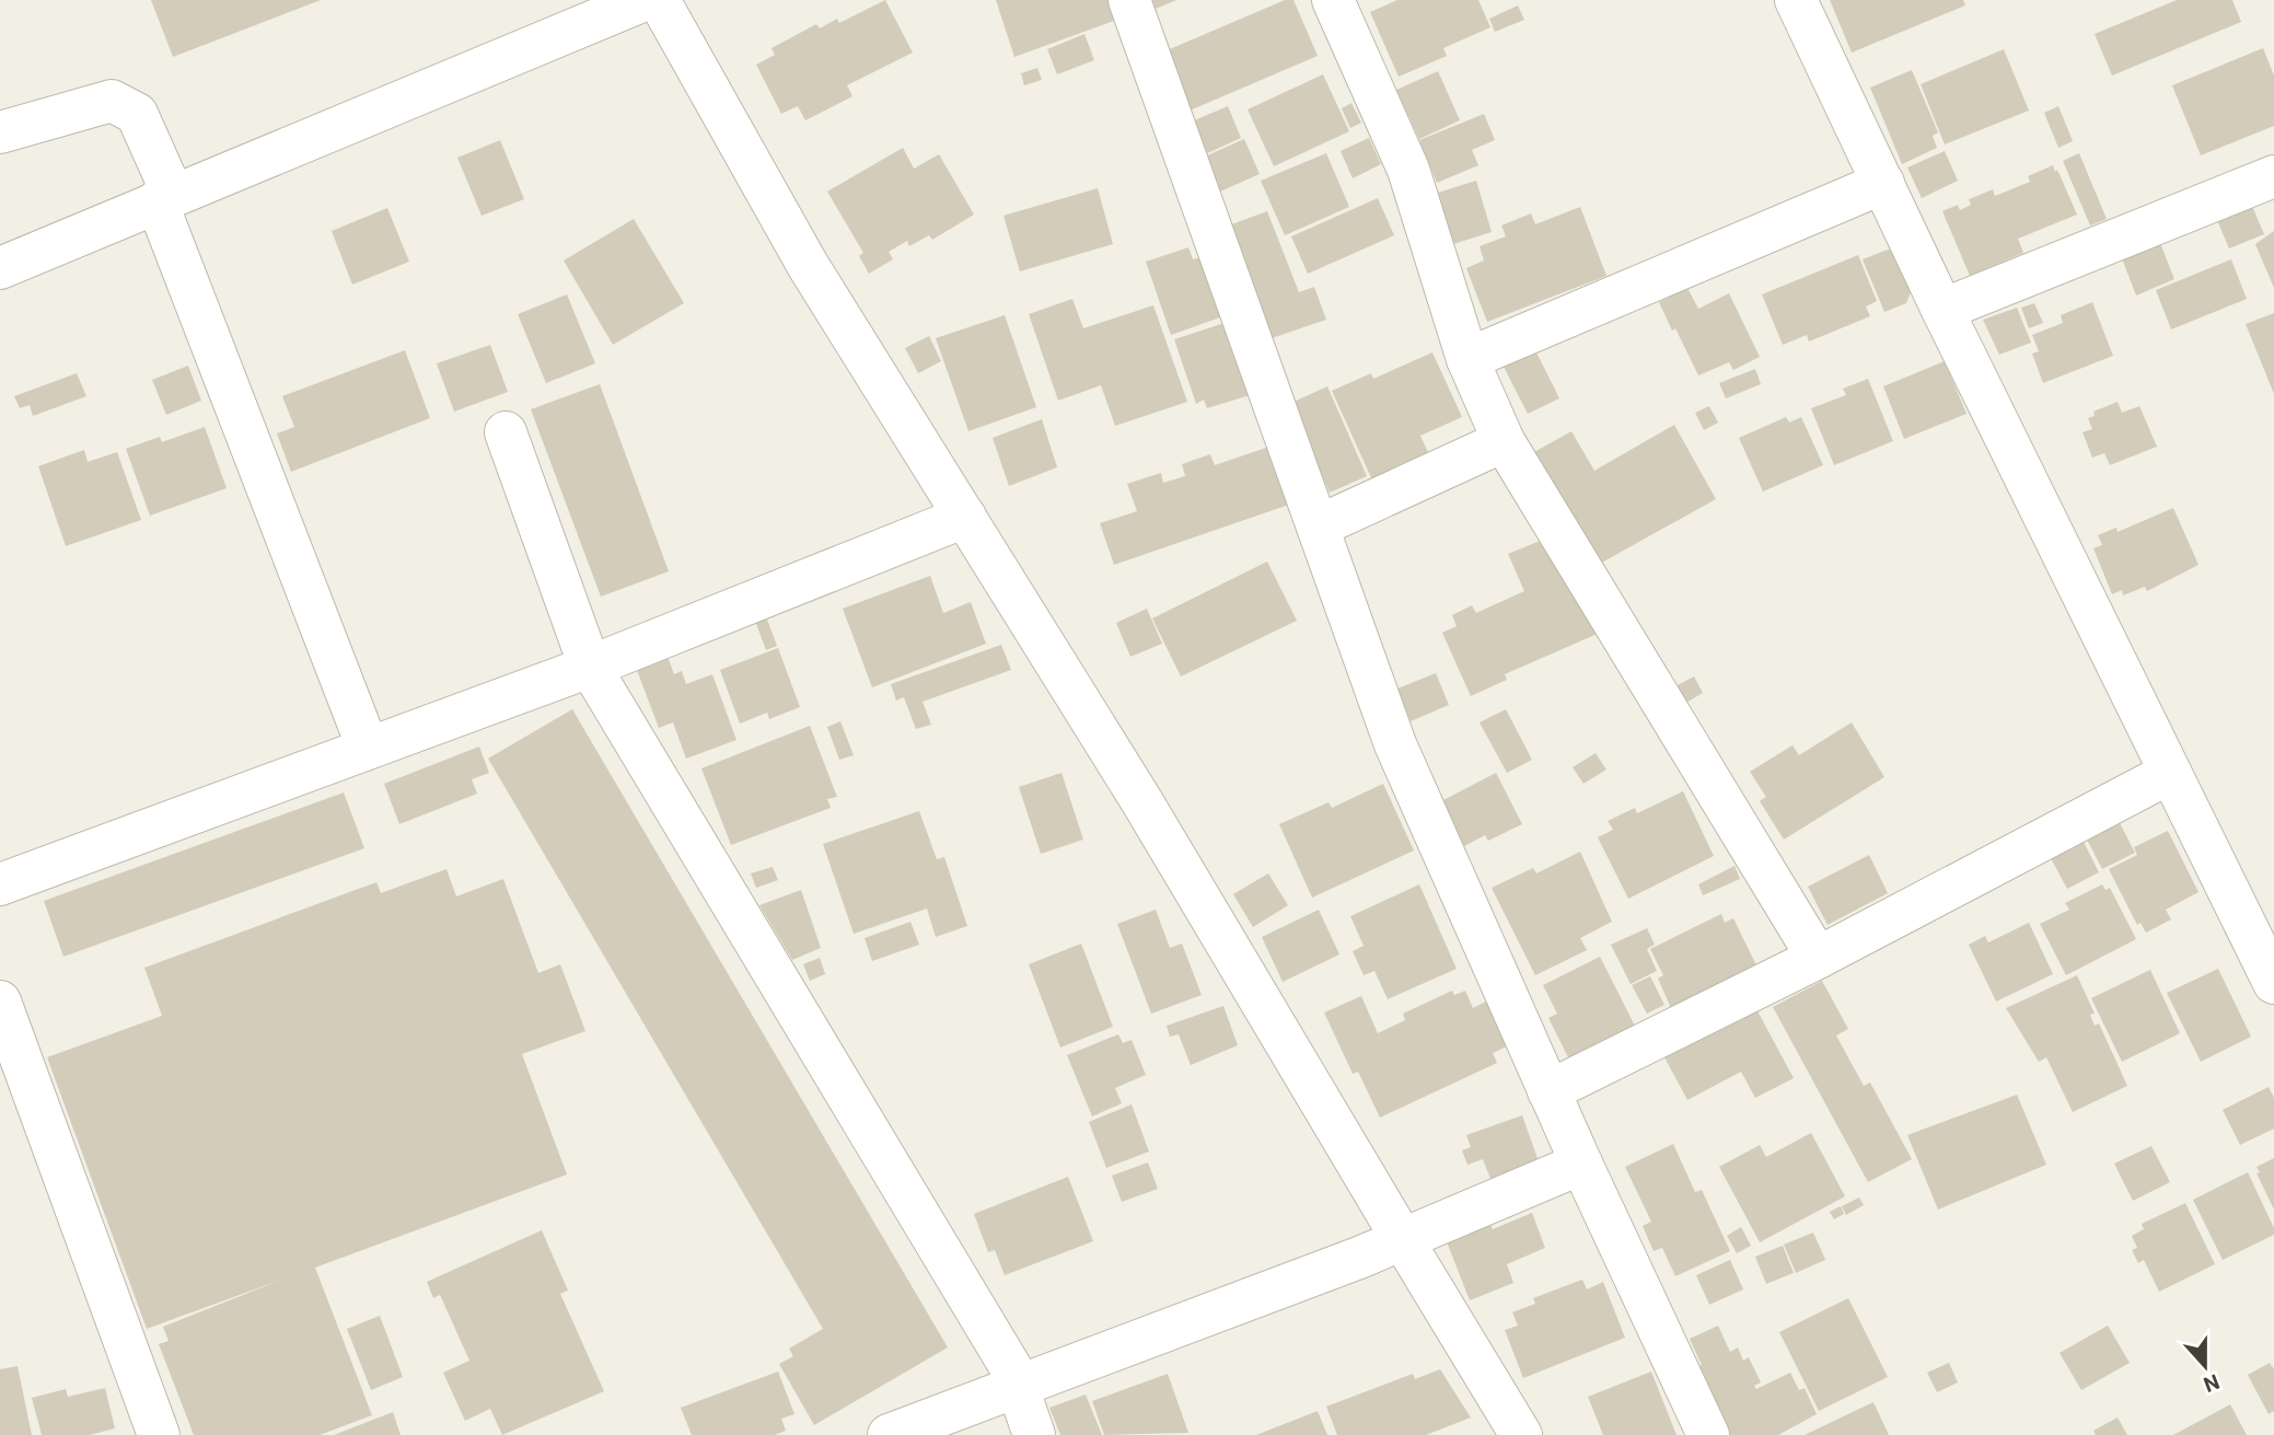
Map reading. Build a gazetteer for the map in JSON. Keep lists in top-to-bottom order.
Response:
{
  "north": "bottom"
}
